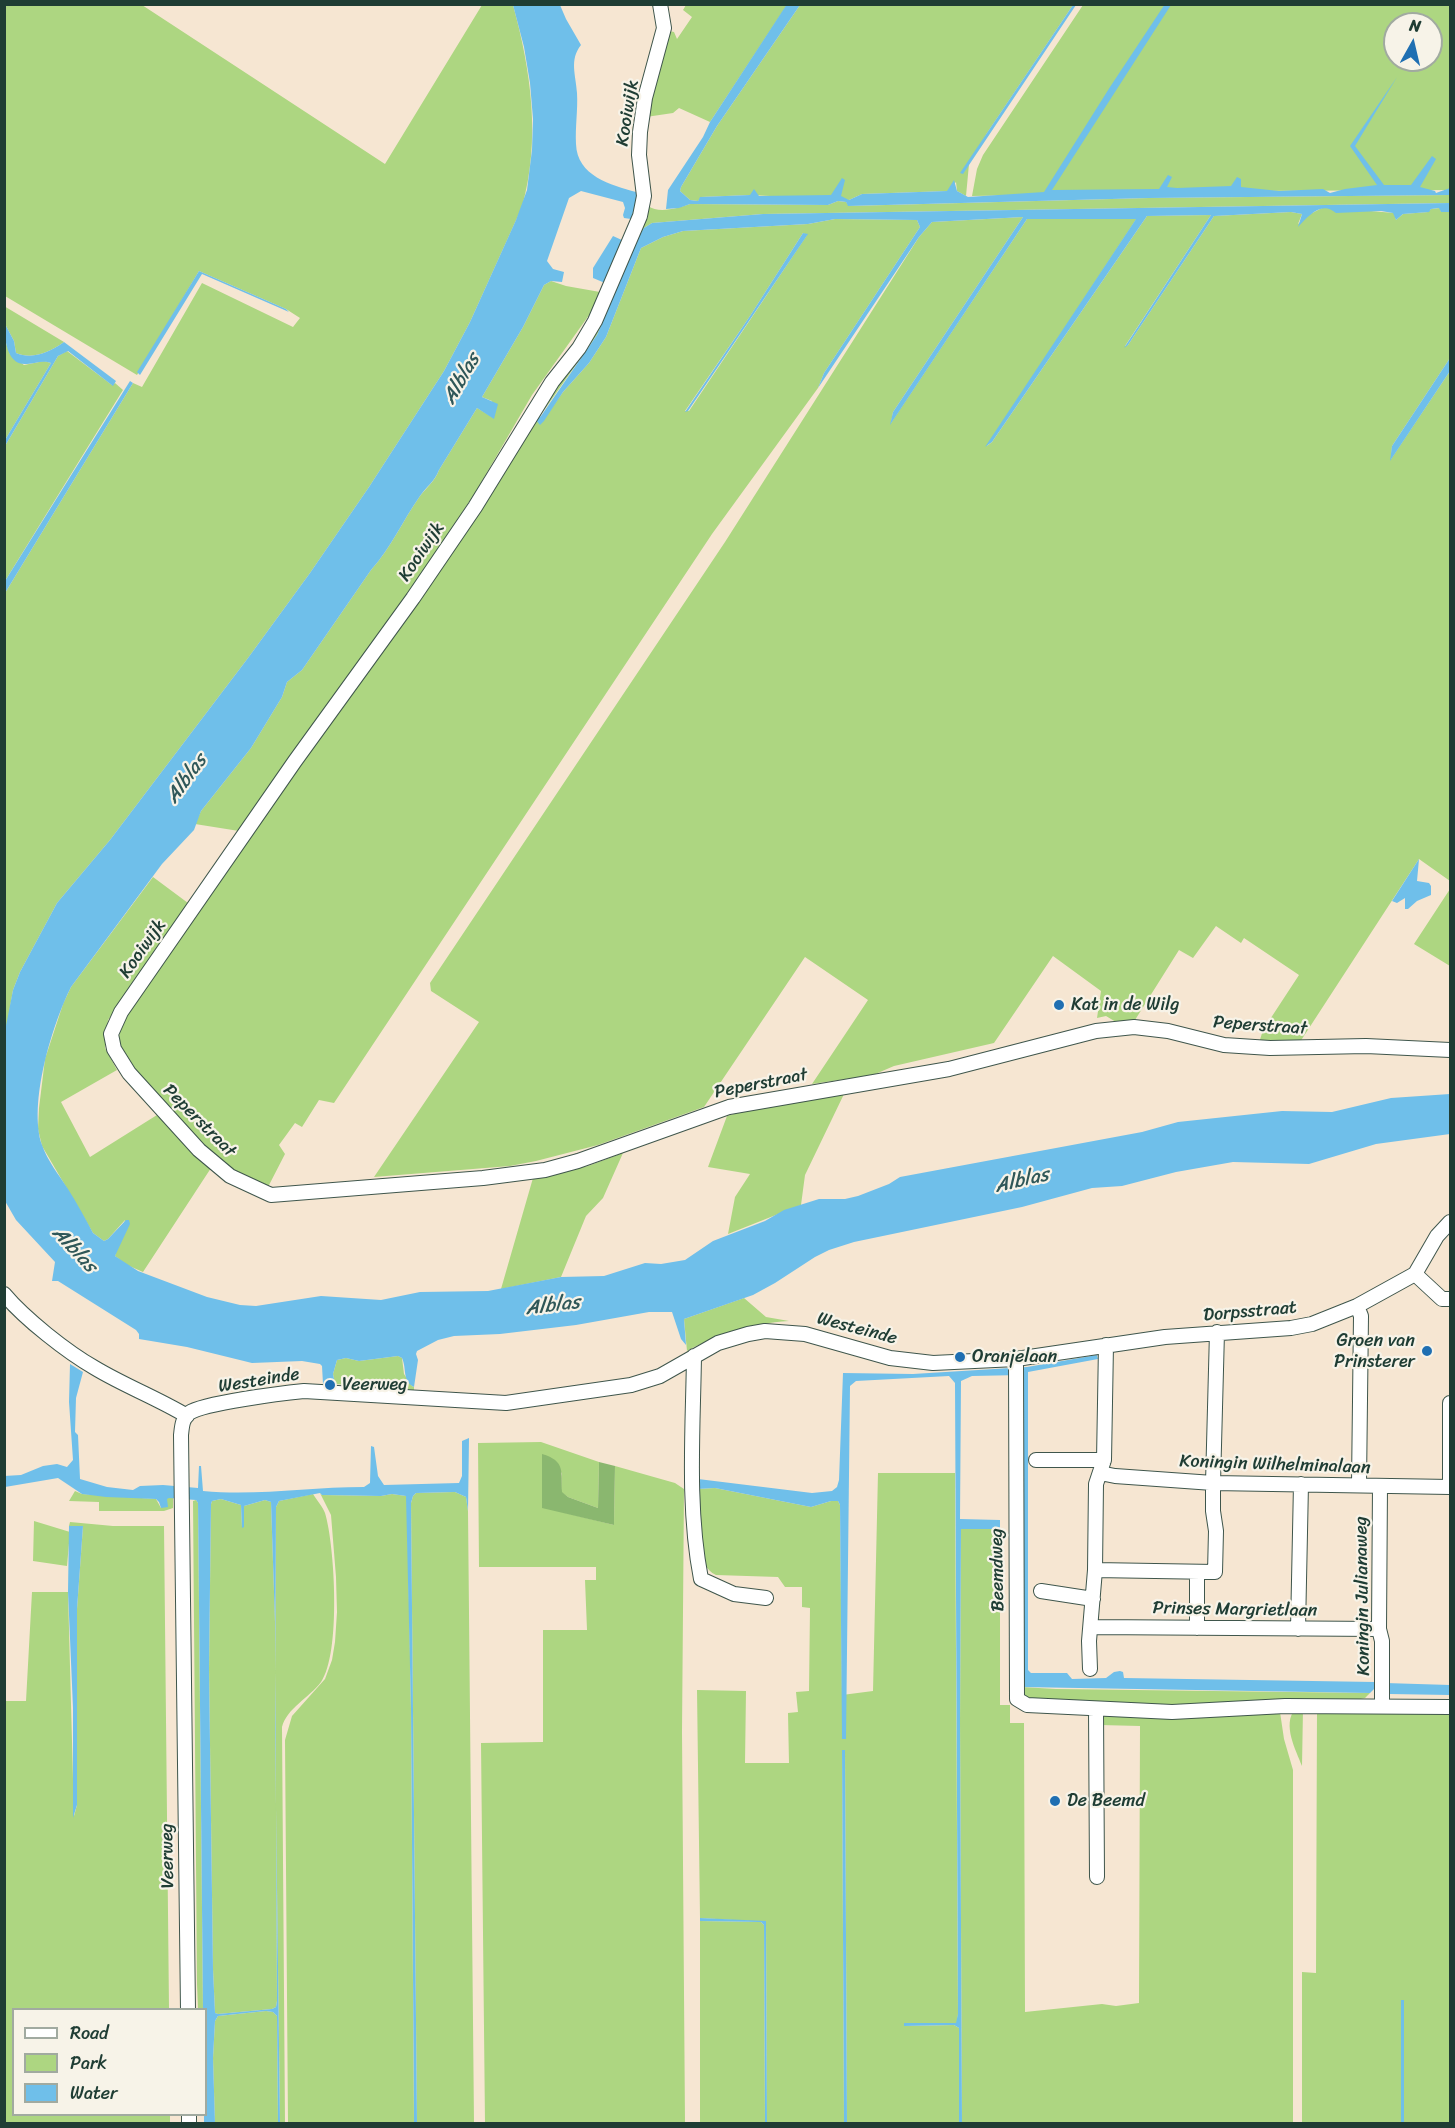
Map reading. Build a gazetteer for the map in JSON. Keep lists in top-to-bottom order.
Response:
{
  "streets": {
    "street": [
      "Kooiwijk",
      "Peperstraat",
      "Dorpsstraat",
      "Westeinde",
      "Koningin Wilhelminalaan",
      "Beemdweg",
      "Koningin Julianaweg",
      "Prinses Margrietlaan",
      "Veerweg"
    ]
  },
  "crossings": [
    ["Kooiwijk", "Peperstraat"],
    ["Dorpsstraat", "Westeinde"],
    ["Dorpsstraat", "Beemdweg"],
    ["Westeinde", "Beemdweg"],
    ["Westeinde", "Veerweg"],
    ["Koningin Wilhelminalaan", "Koningin Julianaweg"],
    ["Beemdweg", "Koningin Julianaweg"],
    ["Koningin Julianaweg", "Prinses Margrietlaan"]
  ],
  "water": ["Alblas"],
  "places": [
    "Kat in de Wilg",
    "Groen van Prinsterer",
    "Oranjelaan",
    "Veerweg",
    "De Beemd"
  ],
  "legend": ["Road", "Park", "Water"],
  "north": "top"
}
